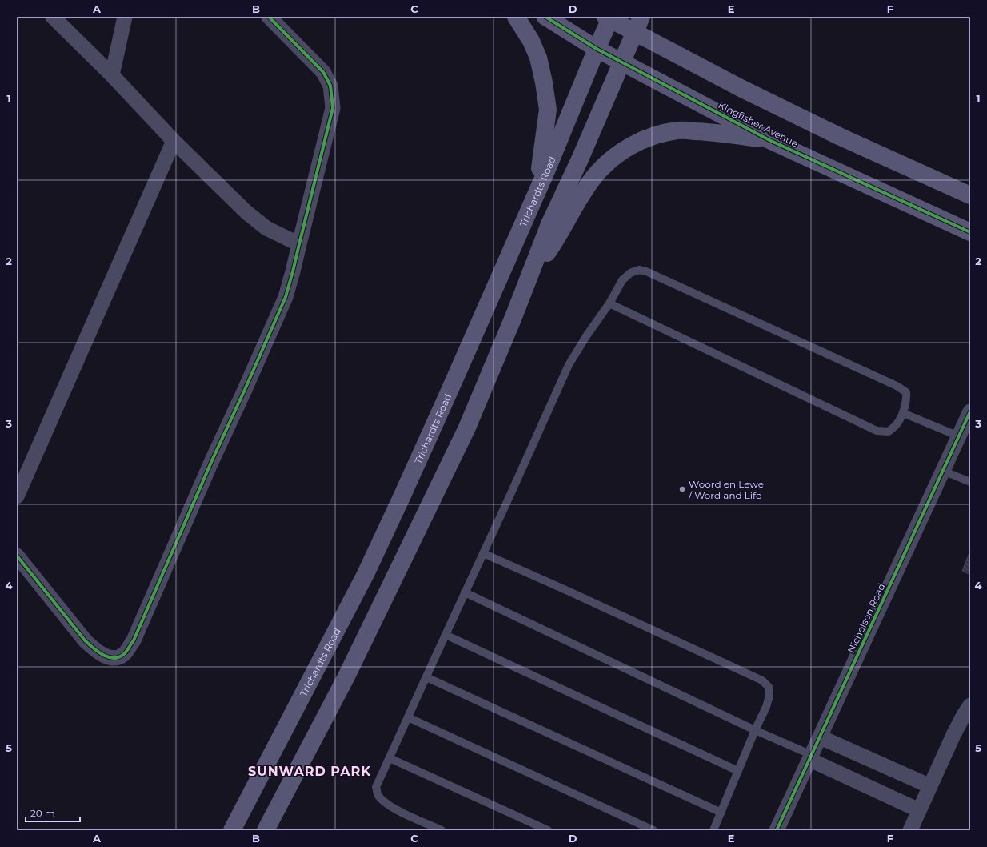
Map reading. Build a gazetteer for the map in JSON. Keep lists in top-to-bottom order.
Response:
{
  "streets": {
    "main road": ["Kingfisher Avenue", "Trichardts Road"],
    "street": ["Nicholson Road"]
  },
  "crossings": [
    ["Kingfisher Avenue", "Trichardts Road"]
  ],
  "districts": ["SUNWARD PARK"],
  "places": ["Woord en Lewe / Word and Life"],
  "scale_bar": "20 m",
  "grid": {
    "columns": [
      "A",
      "B",
      "C",
      "D",
      "E",
      "F"
    ],
    "rows": [
      "1",
      "2",
      "3",
      "4",
      "5"
    ]
  }
}
